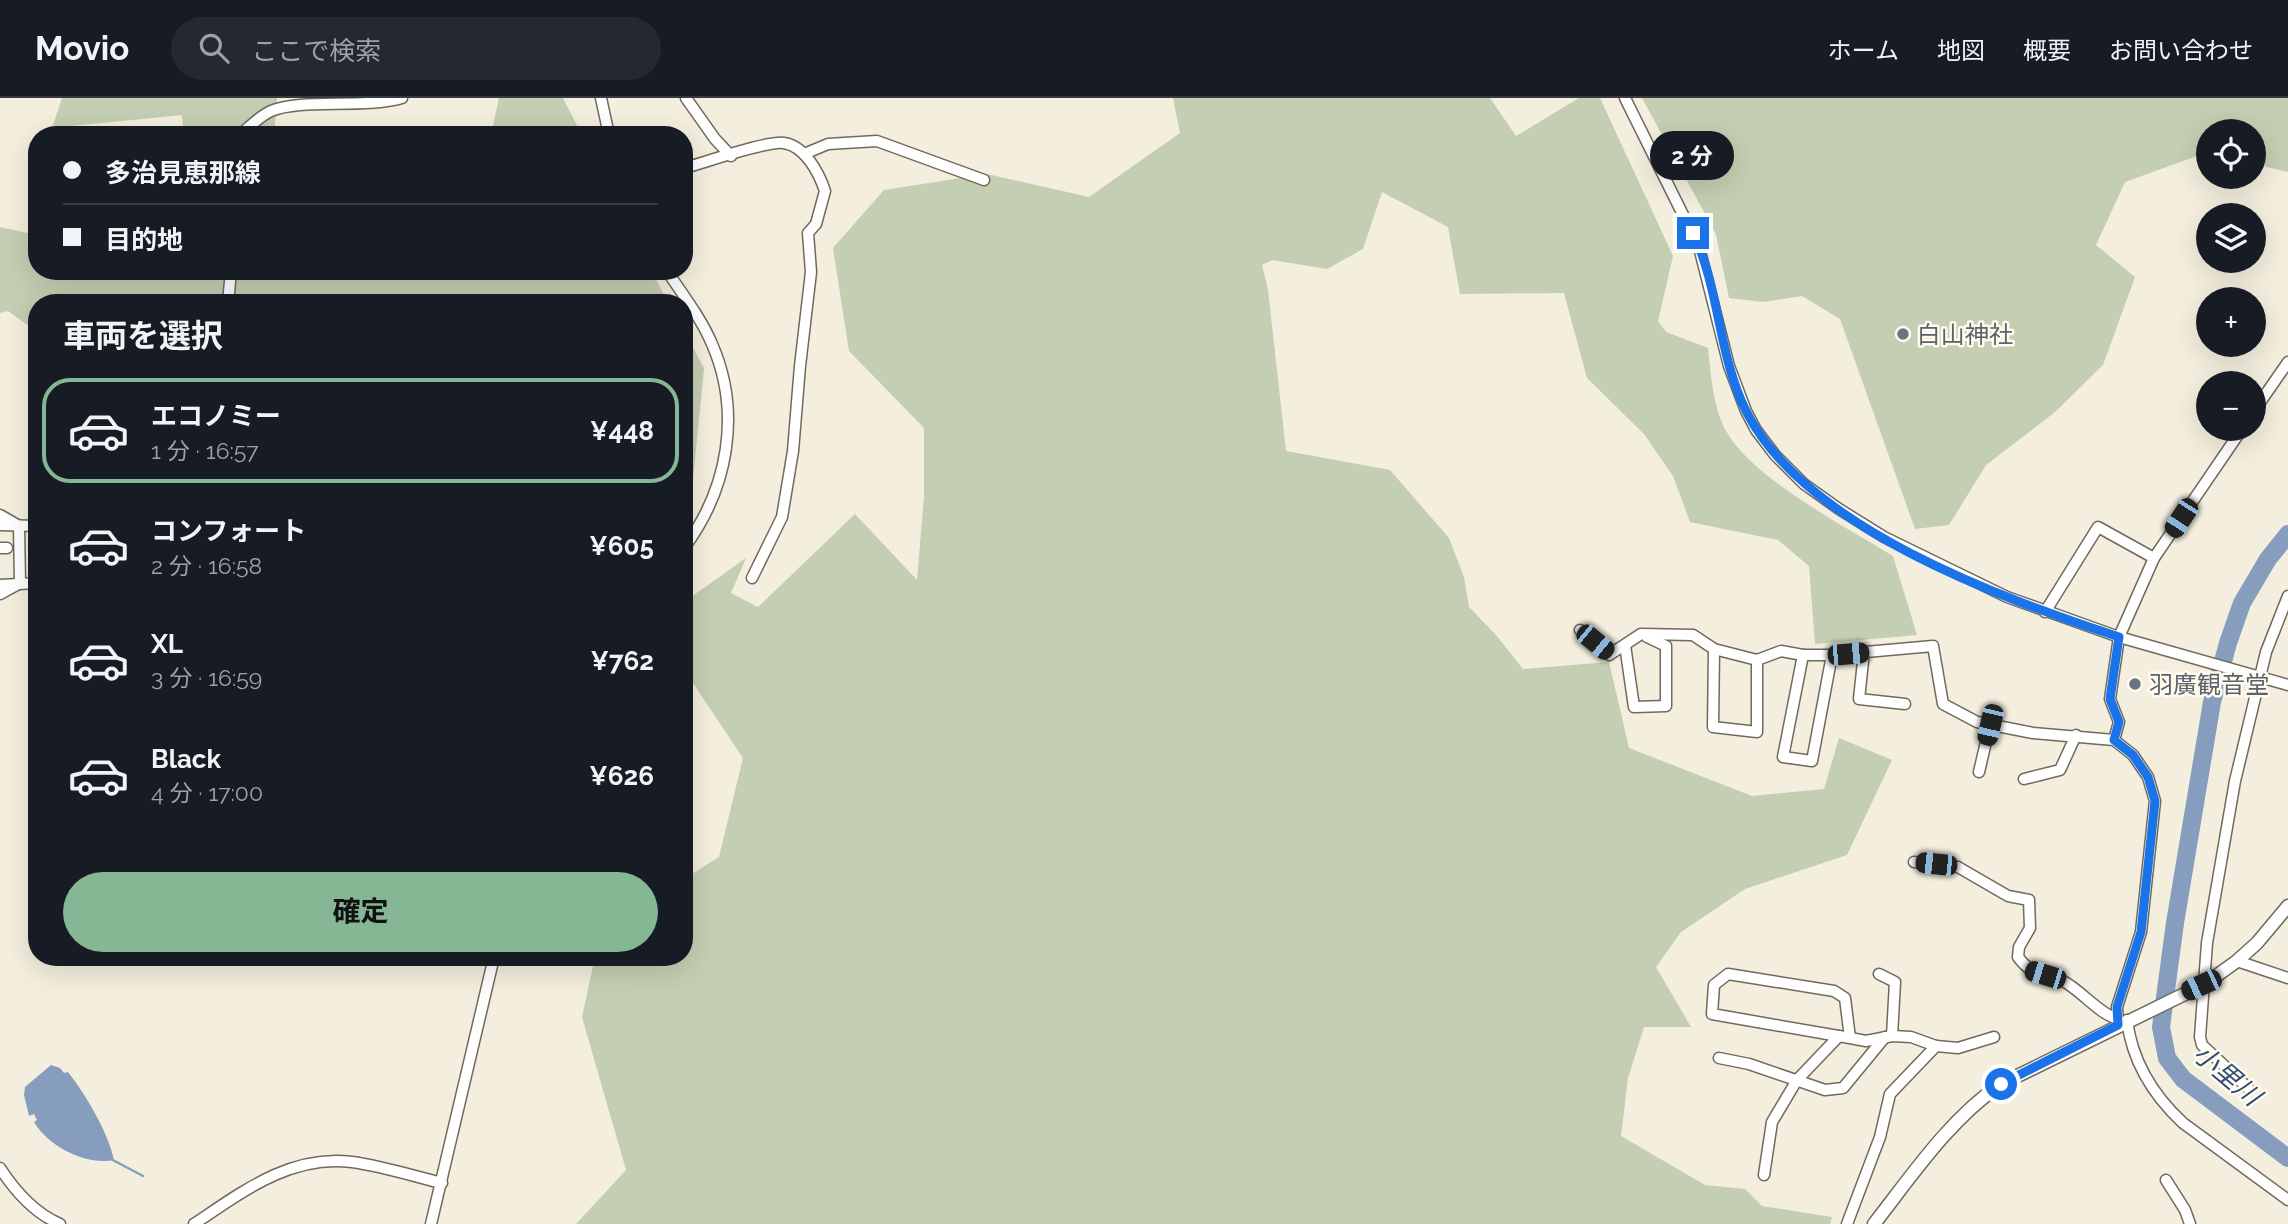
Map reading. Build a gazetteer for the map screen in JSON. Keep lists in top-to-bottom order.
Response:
{
  "water": ["小里川"],
  "places": ["白山神社", "羽廣観音堂"],
  "page": {
    "header": "Movio",
    "search": "ここで検索",
    "nav": [
      "ホーム",
      "地図",
      "概要",
      "お問い合わせ"
    ],
    "map_buttons": ["+", "−"],
    "banner": ["多治見恵那線", "目的地"],
    "bubble": "2 分",
    "heading": "車両を選択",
    "list": [
      {
        "name": "エコノミー",
        "note": "1 分 · 16:57",
        "value": "¥448"
      },
      {
        "name": "コンフォート",
        "note": "2 分 · 16:58",
        "value": "¥605"
      },
      {
        "name": "XL",
        "note": "3 分 · 16:59",
        "value": "¥762"
      },
      {
        "name": "Black",
        "note": "4 分 · 17:00",
        "value": "¥626"
      }
    ],
    "buttons": "確定"
  }
}
